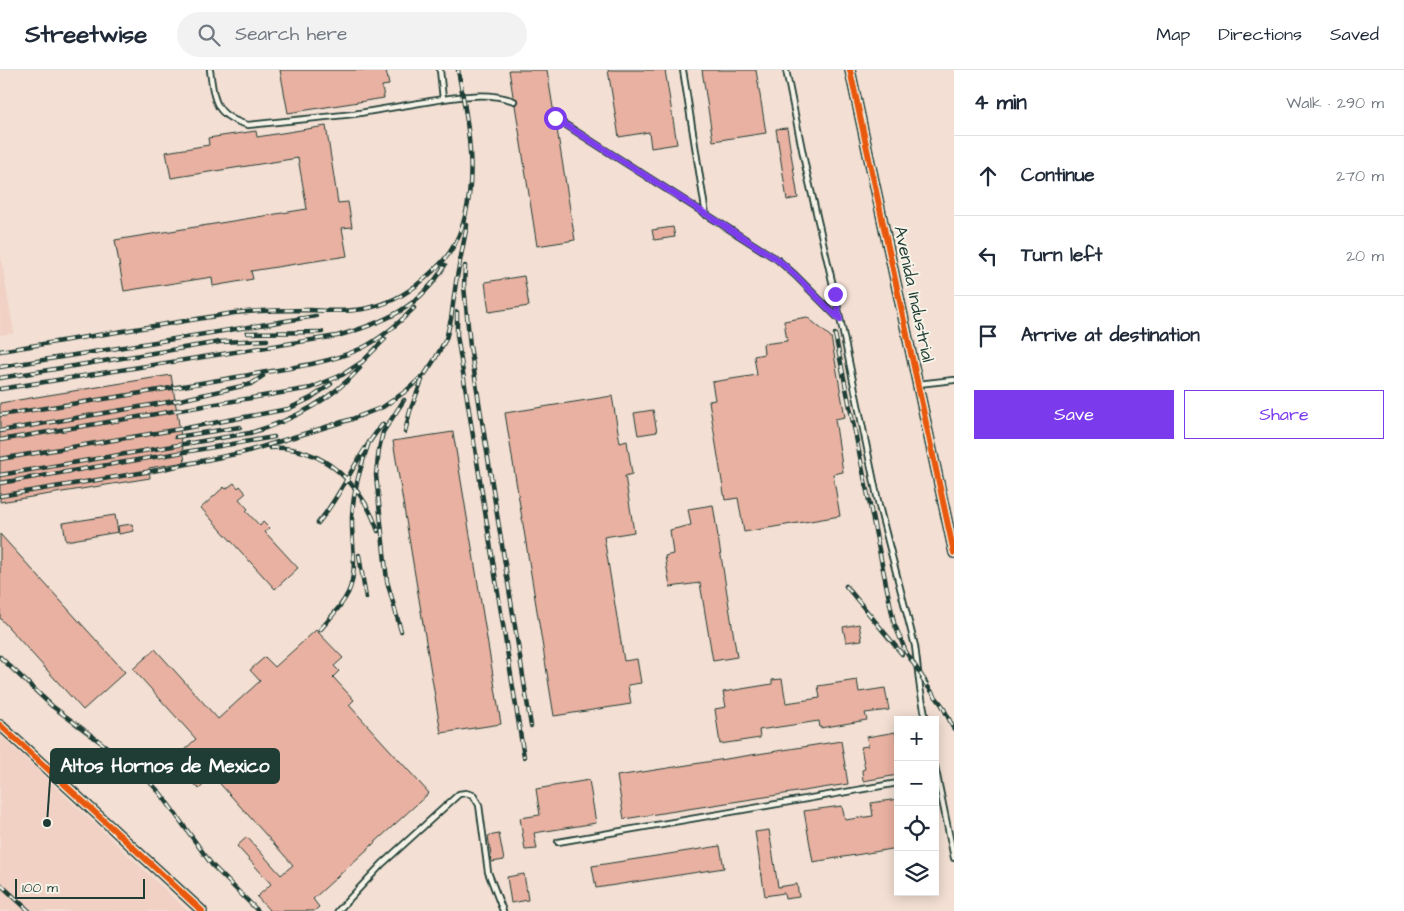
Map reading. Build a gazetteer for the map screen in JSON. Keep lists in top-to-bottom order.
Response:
{
  "streets": {
    "street": ["Avenida Industrial"]
  },
  "places": ["Altos Hornos de Mexico"],
  "scale_bar": "100 m",
  "page": {
    "header": "Streetwise",
    "search": "Search here",
    "nav": ["Map", "Directions", "Saved"],
    "heading": ["4 min", "Walk · 290 m"],
    "list": [
      ["Continue", "270 m"],
      ["Turn left", "20 m"],
      "Arrive at destination"
    ],
    "buttons": ["Save", "Share"],
    "map_buttons": ["+", "−"],
    "scale": "100 m"
  }
}
